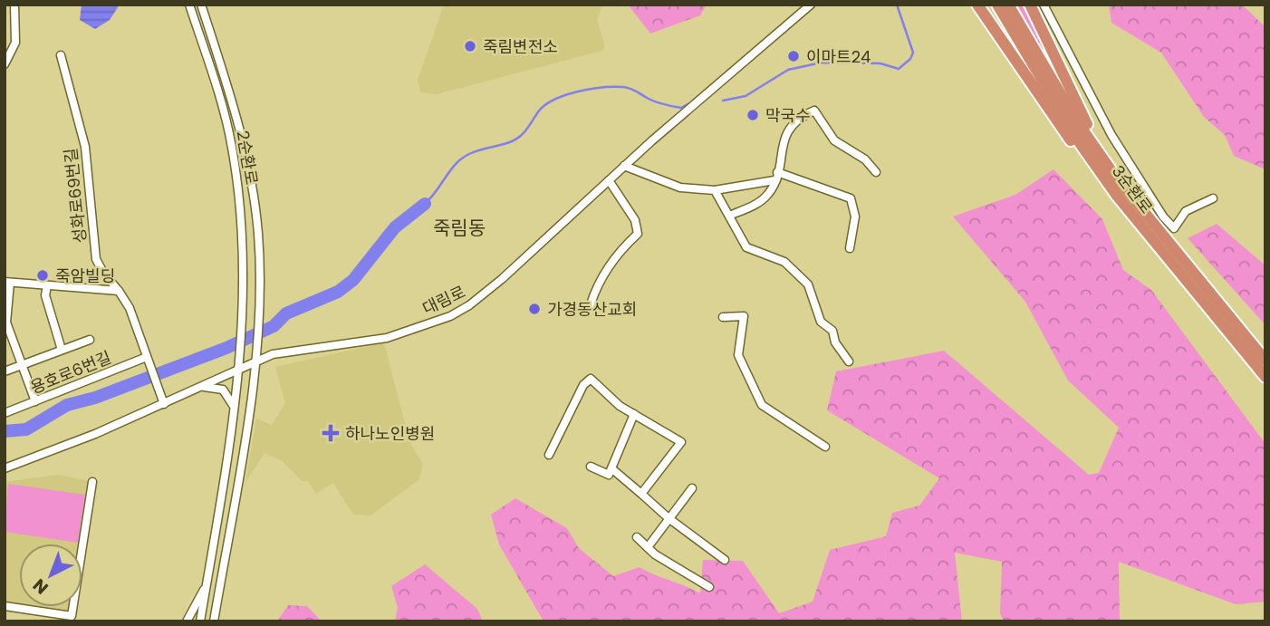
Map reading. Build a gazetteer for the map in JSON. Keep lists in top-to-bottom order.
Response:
{
  "streets": {
    "highway": ["3순환로"],
    "street": [
      "2순환로",
      "성화로69번길",
      "대림로",
      "용호로6번길"
    ]
  },
  "crossings": [
    ["2순환로", "대림로"],
    ["성화로69번길", "대림로"],
    ["성화로69번길", "용호로6번길"]
  ],
  "districts": ["죽림동"],
  "places": {
    "other": [
      "죽림변전소",
      "이마트24",
      "막국수",
      "죽암빌딩",
      "가경동산교회"
    ],
    "health": ["하나노인병원"]
  },
  "north": "bottom left"
}
